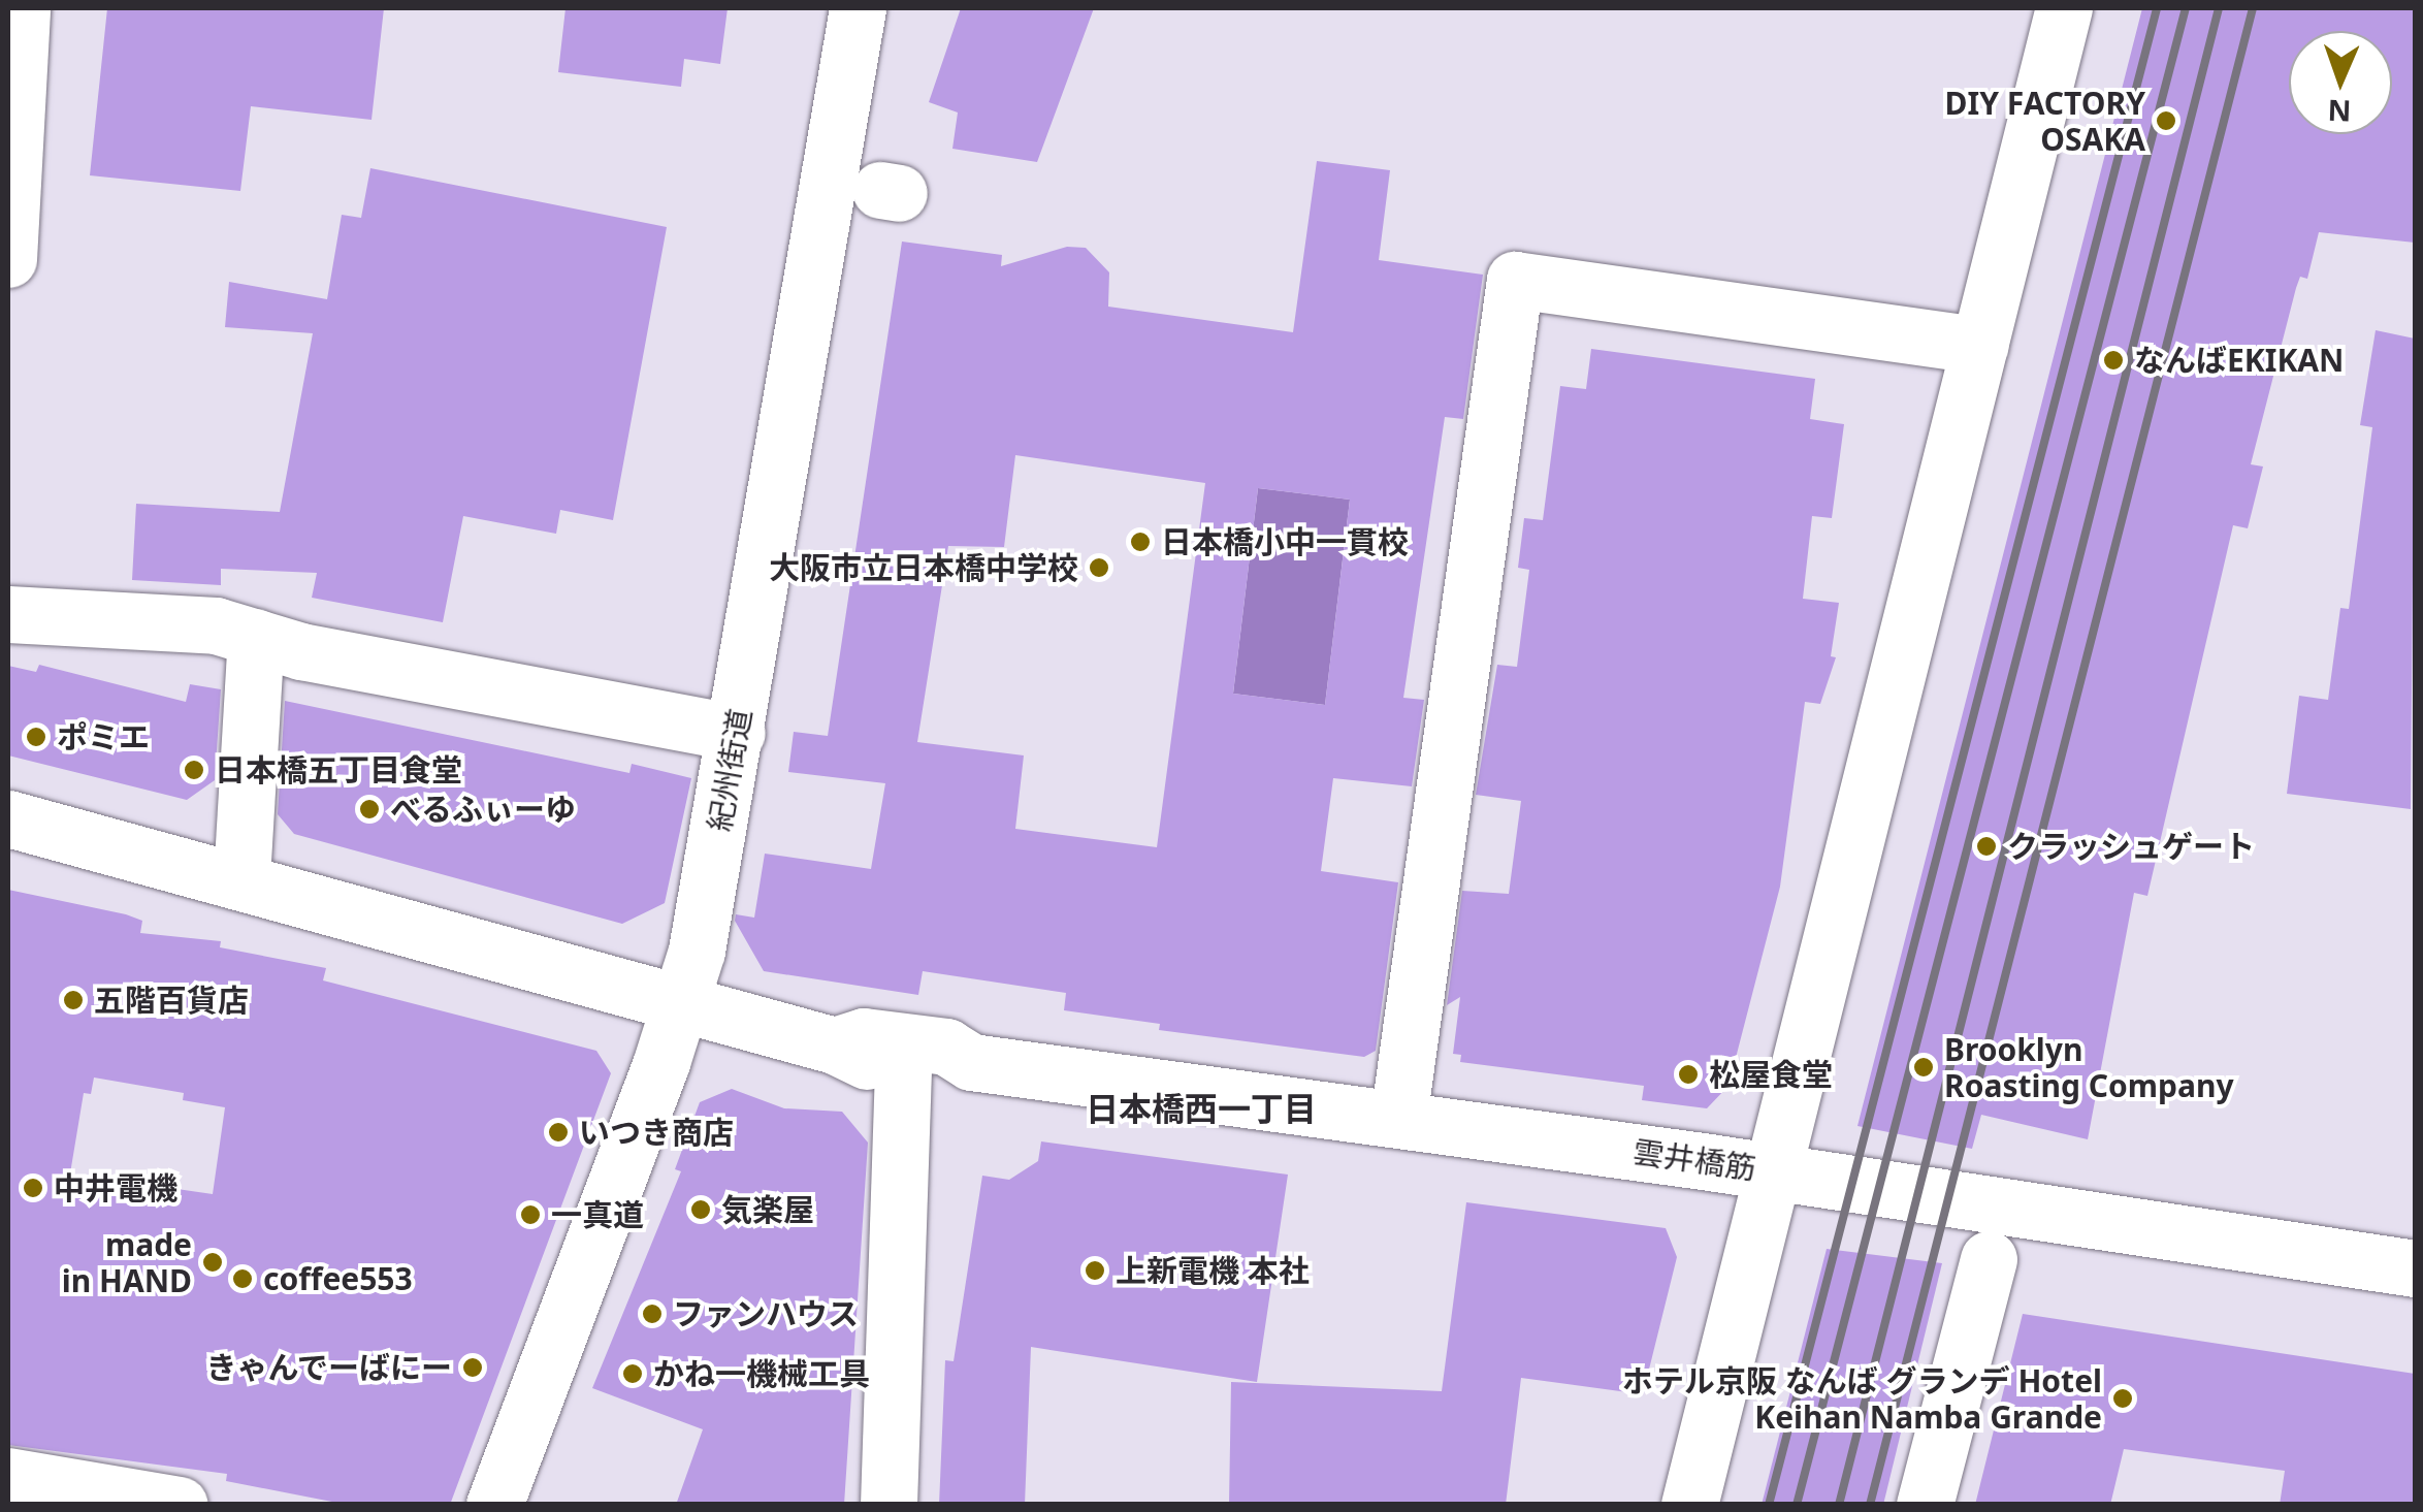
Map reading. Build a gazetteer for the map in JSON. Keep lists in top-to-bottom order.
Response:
{
  "streets": {
    "street": ["紀州街道", "雲井橋筋"]
  },
  "districts": ["日本橋西一丁目"],
  "places": [
    "DIY FACTORY OSAKA",
    "なんばEKIKAN",
    "日本橋小中一貫校",
    "大阪市立日本橋中学校",
    "ポミエ",
    "日本橋五丁目食堂",
    "べるふぃーゆ",
    "クラッシュゲート",
    "五階百貨店",
    "Brooklyn Roasting Company",
    "松屋食堂",
    "いつき商店",
    "中井電機",
    "気楽屋",
    "一真道",
    "made in HAND",
    "上新電機 本社",
    "coffee553",
    "ファンハウス",
    "きゃんでーばにー",
    "かね一機械工具",
    "ホテル京阪 なんば グランデ Hotel Keihan Namba Grande"
  ],
  "north": "bottom"
}
